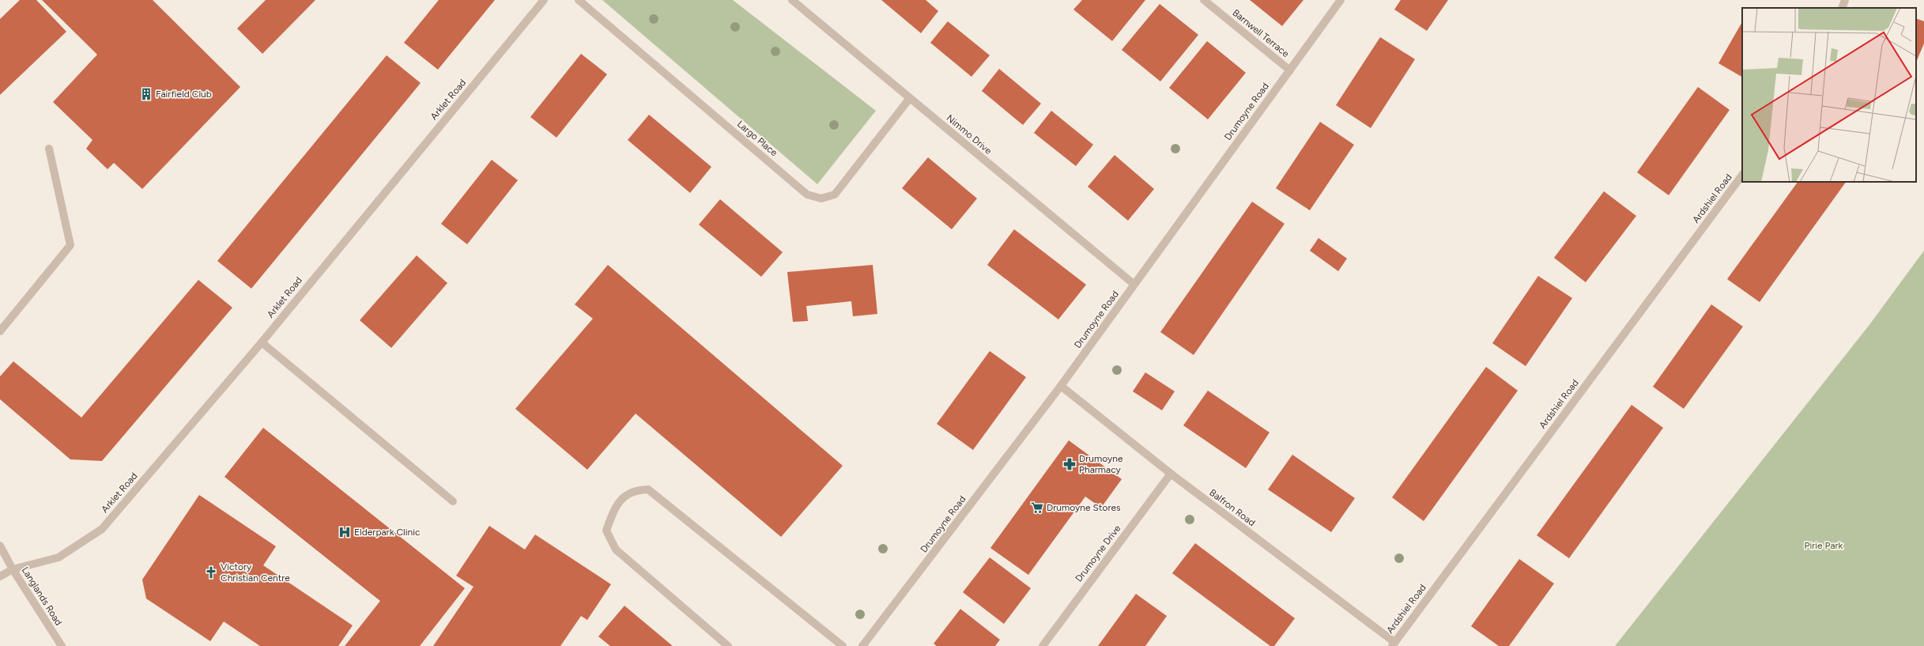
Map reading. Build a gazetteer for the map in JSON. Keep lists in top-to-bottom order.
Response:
{
  "streets": {
    "street": [
      "Barnwell Terrace",
      "Arklet Road",
      "Drumoyne Road",
      "Nimmo Drive",
      "Largo Place",
      "Ardshiel Road",
      "Balfron Road",
      "Drumoyne Drive",
      "Langlands Road"
    ]
  },
  "crossings": [
    ["Barnwell Terrace", "Drumoyne Road"],
    ["Arklet Road", "Langlands Road"],
    ["Drumoyne Road", "Nimmo Drive"],
    ["Drumoyne Road", "Balfron Road"],
    ["Nimmo Drive", "Largo Place"],
    ["Ardshiel Road", "Balfron Road"],
    ["Balfron Road", "Drumoyne Drive"]
  ],
  "parks": ["Pirie Park"],
  "places": {
    "building": ["Fairfield Club"],
    "pharmacy": ["Drumoyne Pharmacy"],
    "supermarket": ["Drumoyne Stores"],
    "hospital": ["Elderpark Clinic"],
    "church": ["Victory Christian Centre"]
  }
}
